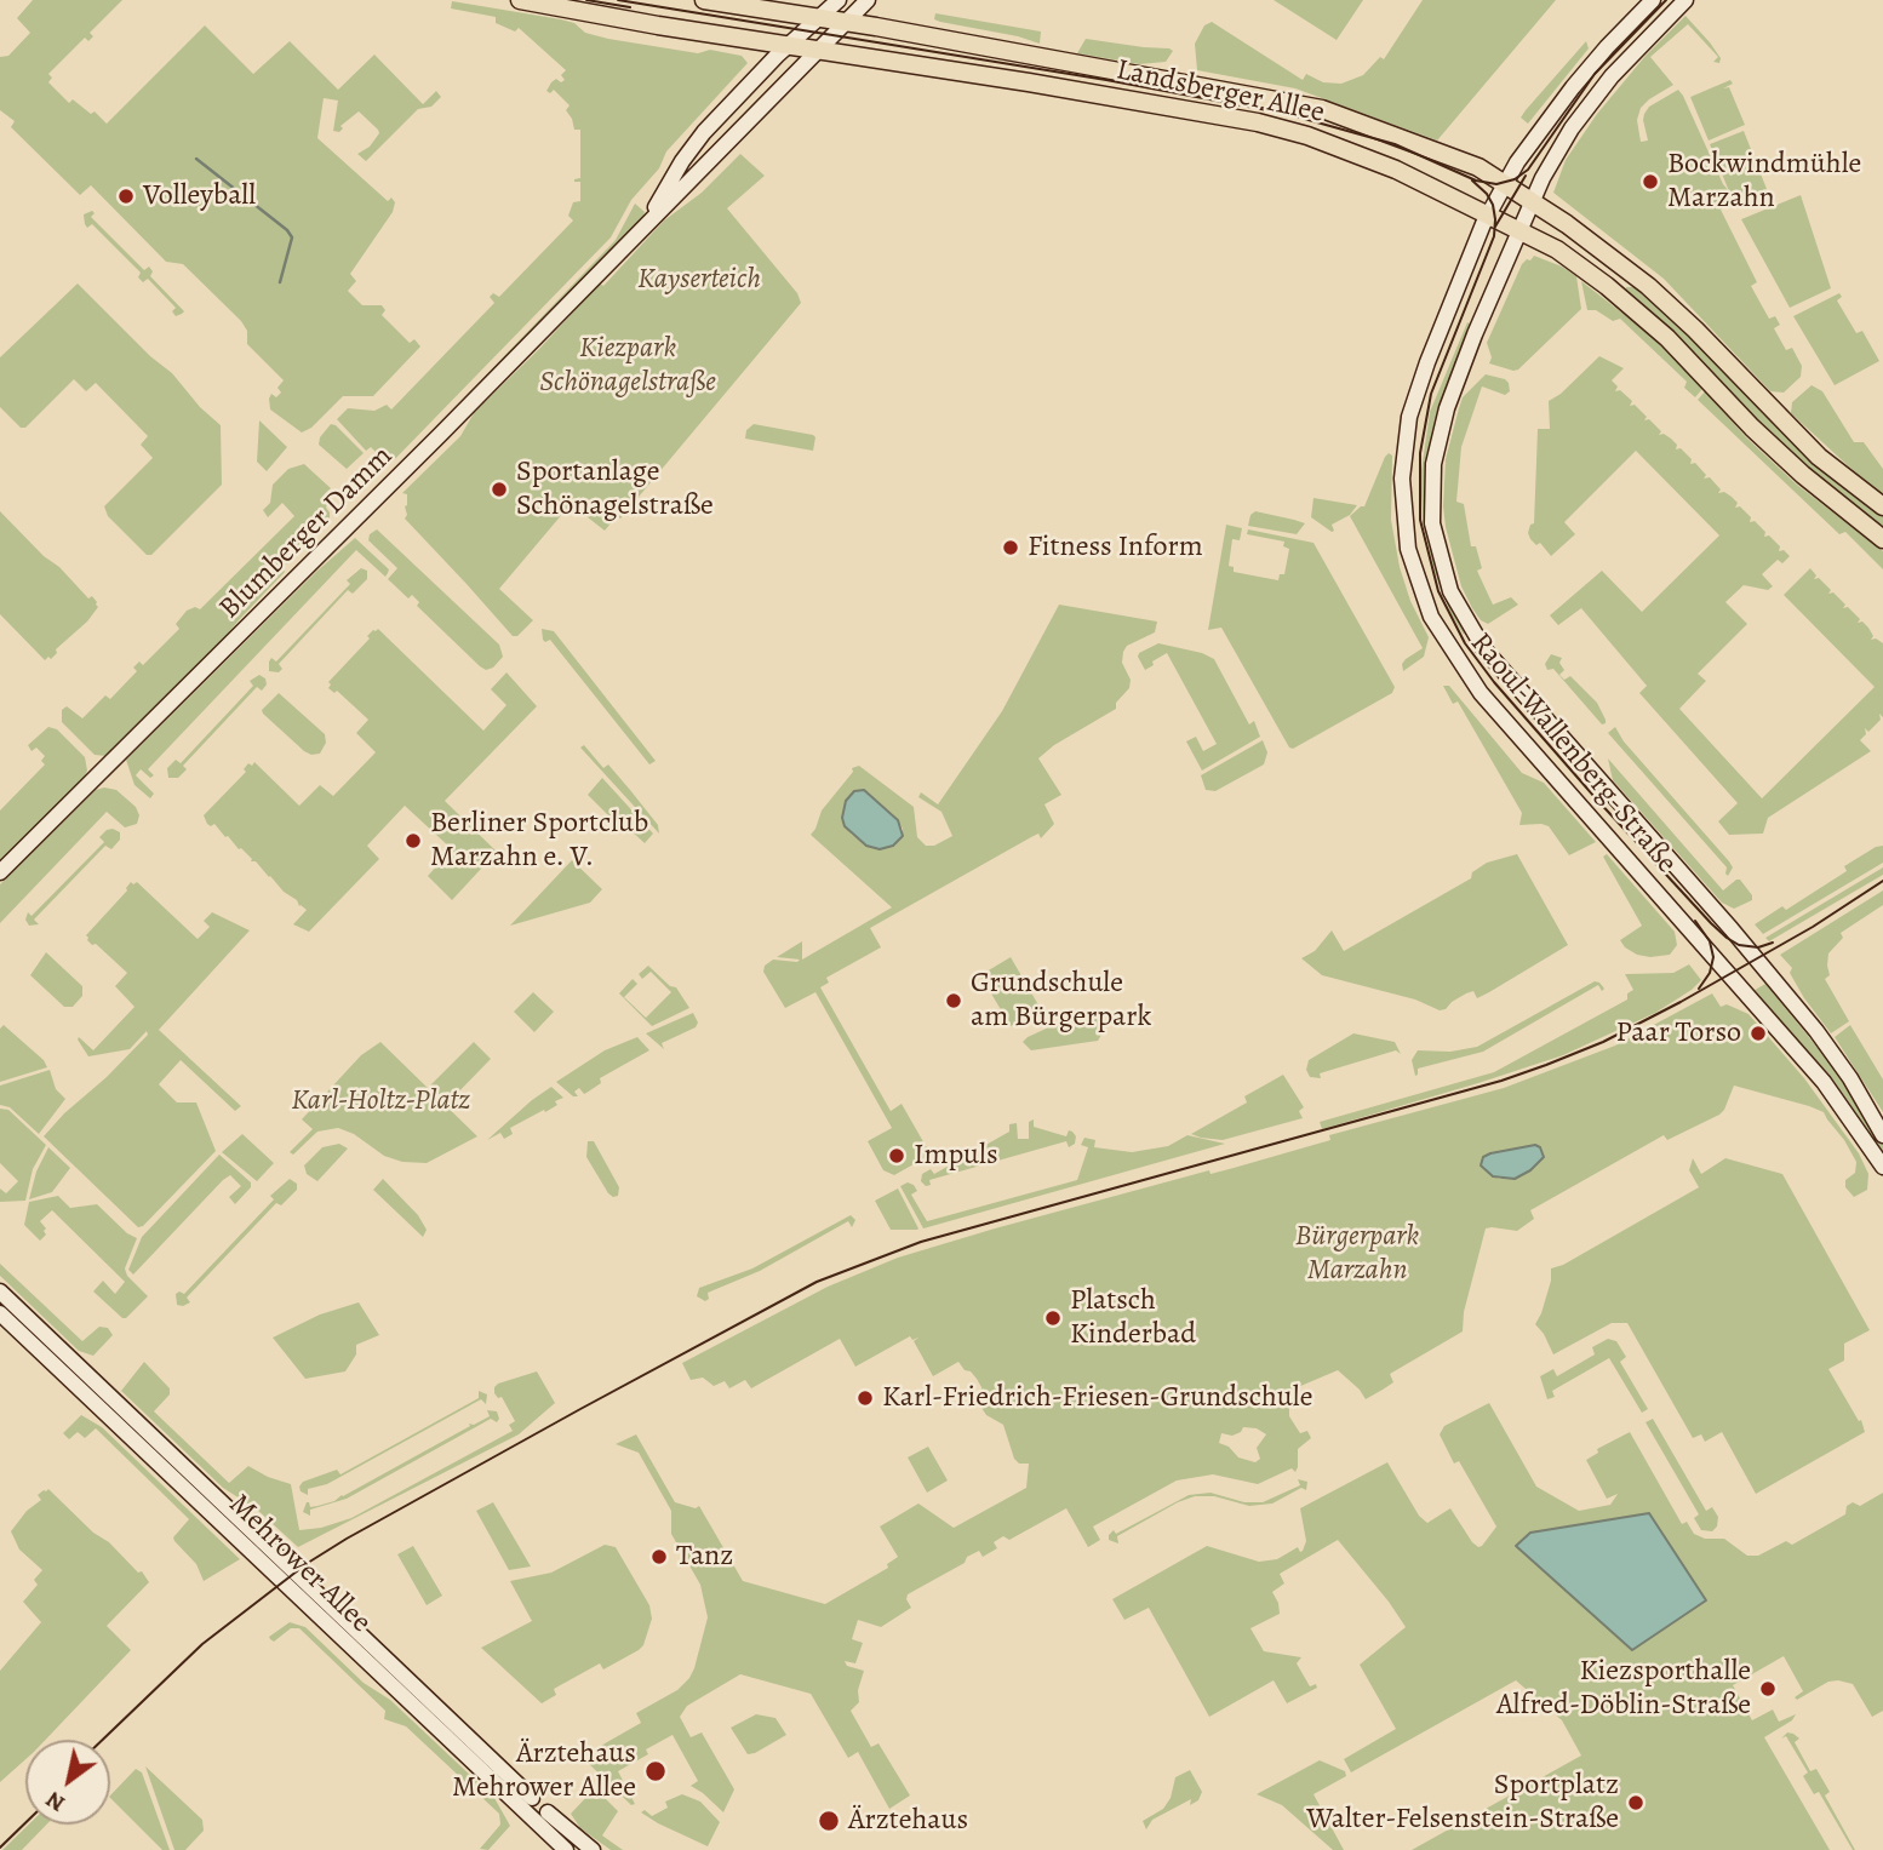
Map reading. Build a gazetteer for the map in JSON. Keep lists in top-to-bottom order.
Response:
{
  "streets": {
    "main road": [
      "Landsberger Allee",
      "Blumberger Damm",
      "Raoul-Wallenberg-Straße",
      "Mehrower Allee"
    ]
  },
  "crossings": [
    ["Landsberger Allee", "Blumberger Damm"],
    ["Landsberger Allee", "Raoul-Wallenberg-Straße"]
  ],
  "parks": [
    "Kayserteich",
    "Kiezpark Schönagelstraße",
    "Karl-Holtz-Platz",
    "Bürgerpark Marzahn"
  ],
  "places": [
    "Bockwindmühle Marzahn",
    "Volleyball",
    "Sportanlage Schönagelstraße",
    "Fitness Inform",
    "Berliner Sportclub Marzahn e. V.",
    "Grundschule am Bürgerpark",
    "Paar Torso",
    "Impuls",
    "Platsch Kinderbad",
    "Karl-Friedrich-Friesen-Grundschule",
    "Tanz",
    "Kiezsporthalle Alfred-Döblin-Straße",
    "Ärztehaus Mehrower Allee",
    "Sportplatz Walter-Felsenstein-Straße",
    "Ärztehaus"
  ],
  "north": "bottom left"
}
